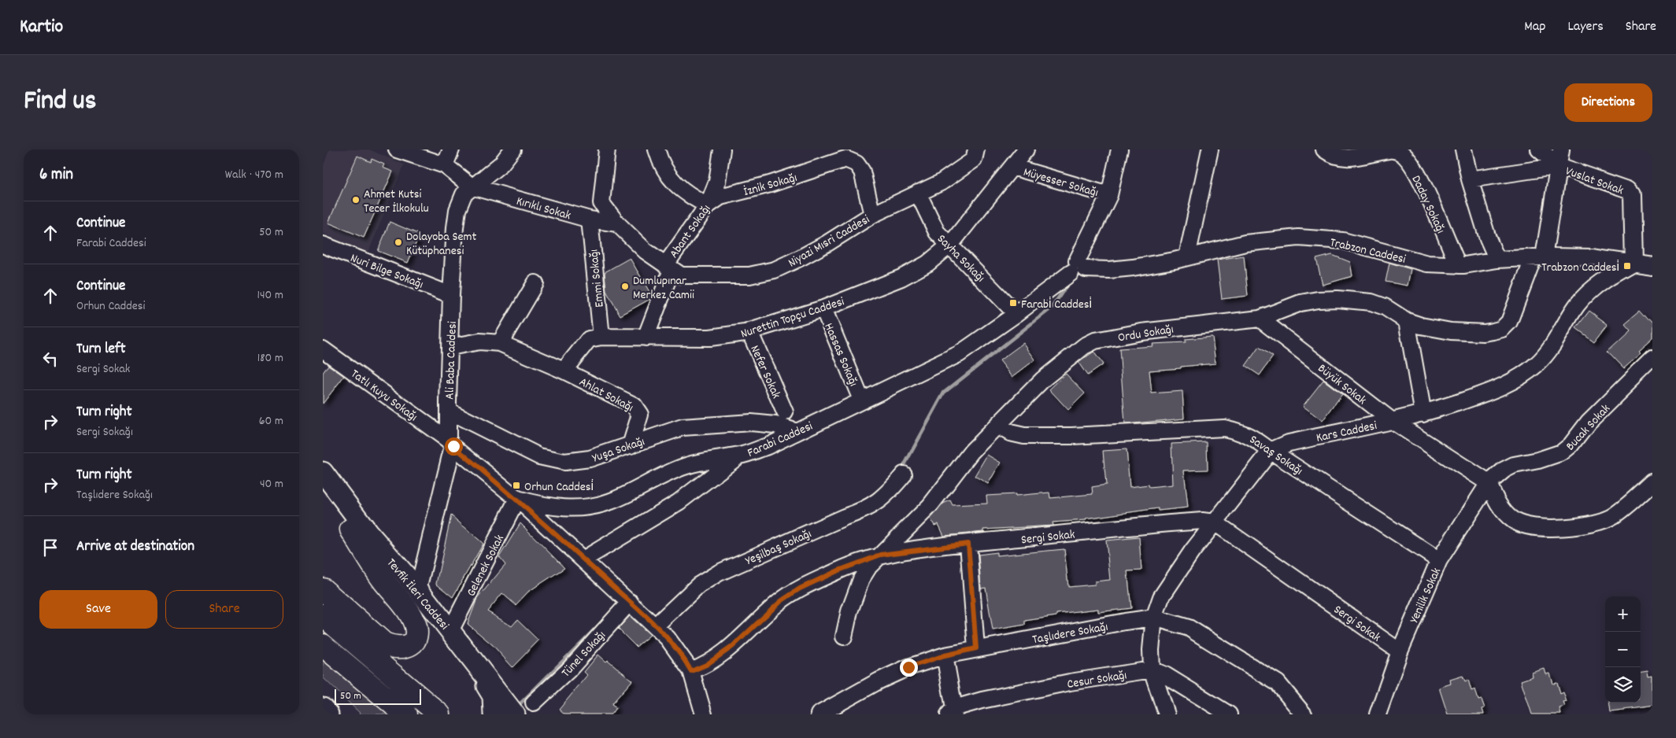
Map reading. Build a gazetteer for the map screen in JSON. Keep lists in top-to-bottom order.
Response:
{
  "streets": {
    "main road": ["Tevfik İleri Caddesi"],
    "street": [
      "Vuslat Sokak",
      "Müyesser Sokağı",
      "İznik Sokağı",
      "Daday Sokağı",
      "Kırıklı Sokak",
      "Abant Sokağı",
      "Niyazi Mısri Caddesi",
      "Trabzon Caddesi",
      "Sayha Sokağı",
      "Nuri Bilge Sokağı",
      "Emmi Sokağı",
      "Nurettin Topçu Caddesi",
      "Ordu Sokağı",
      "Hassas Sokağı",
      "Ali Baba Caddesi",
      "Nefer Sokak",
      "Büyük Sokak",
      "Ahlat Sokağı",
      "Tatlı Kuyu Sokağı",
      "Bucak Sokak",
      "Kars Caddesi",
      "Farabi Caddesi",
      "Yuşa Sokağı",
      "Savaş Sokağı",
      "Sergi Sokak",
      "Yeşilbaş Sokağı",
      "Gelenek Sokak",
      "Yenilik Sokak",
      "Taşlıdere Sokağı",
      "Tünel Sokağı",
      "Cesur Sokağı"
    ]
  },
  "crossings": [
    ["Vuslat Sokak", "Trabzon Caddesi"],
    ["Vuslat Sokak", "Ordu Sokağı"],
    ["Vuslat Sokak", "Kars Caddesi"],
    ["Müyesser Sokağı", "Nurettin Topçu Caddesi"],
    ["Müyesser Sokağı", "Farabi Caddesi"],
    ["İznik Sokağı", "Abant Sokağı"],
    ["İznik Sokağı", "Niyazi Mısri Caddesi"],
    ["Daday Sokağı", "Trabzon Caddesi"],
    ["Kırıklı Sokak", "Niyazi Mısri Caddesi"],
    ["Kırıklı Sokak", "Emmi Sokağı"],
    ["Kırıklı Sokak", "Ali Baba Caddesi"],
    ["Abant Sokağı", "Niyazi Mısri Caddesi"],
    ["Abant Sokağı", "Nurettin Topçu Caddesi"],
    ["Niyazi Mısri Caddesi", "Sayha Sokağı"],
    ["Trabzon Caddesi", "Ordu Sokağı"],
    ["Trabzon Caddesi", "Kars Caddesi"],
    ["Trabzon Caddesi", "Farabi Caddesi"],
    ["Sayha Sokağı", "Nurettin Topçu Caddesi"],
    ["Sayha Sokağı", "Farabi Caddesi"],
    ["Nuri Bilge Sokağı", "Ali Baba Caddesi"],
    ["Emmi Sokağı", "Nurettin Topçu Caddesi"],
    ["Nurettin Topçu Caddesi", "Hassas Sokağı"],
    ["Nurettin Topçu Caddesi", "Nefer Sokak"],
    ["Nurettin Topçu Caddesi", "Ahlat Sokağı"],
    ["Ordu Sokağı", "Büyük Sokak"],
    ["Ordu Sokağı", "Savaş Sokağı"],
    ["Ordu Sokağı", "Sergi Sokak"],
    ["Hassas Sokağı", "Farabi Caddesi"],
    ["Ali Baba Caddesi", "Tatlı Kuyu Sokağı"],
    ["Ali Baba Caddesi", "Farabi Caddesi"],
    ["Ali Baba Caddesi", "Yuşa Sokağı"],
    ["Ali Baba Caddesi", "Tevfik İleri Caddesi"],
    ["Büyük Sokak", "Bucak Sokak"],
    ["Büyük Sokak", "Kars Caddesi"],
    ["Büyük Sokak", "Yenilik Sokak"],
    ["Ahlat Sokağı", "Yuşa Sokağı"],
    ["Tatlı Kuyu Sokağı", "Farabi Caddesi"],
    ["Bucak Sokak", "Yenilik Sokak"],
    ["Kars Caddesi", "Savaş Sokağı"],
    ["Kars Caddesi", "Sergi Sokak"],
    ["Kars Caddesi", "Taşlıdere Sokağı"],
    ["Kars Caddesi", "Cesur Sokağı"],
    ["Farabi Caddesi", "Yuşa Sokağı"],
    ["Farabi Caddesi", "Gelenek Sokak"],
    ["Savaş Sokağı", "Yenilik Sokak"],
    ["Sergi Sokak", "Yenilik Sokak"],
    ["Gelenek Sokak", "Tevfik İleri Caddesi"]
  ],
  "places": {
    "other": ["Ahmet Kutsi Tecer İlkokulu", "Dolayoba Semt Kütüphanesi", "Dumlupınar Merkez Camii"],
    "transit": ["Trabzon Caddesi̇", "Farabi̇ Caddesi̇", "Orhun Caddesi̇"]
  },
  "scale_bar": "50 m",
  "page": {
    "header": "Kartio",
    "nav": ["Map", "Layers", "Share"],
    "title": "Find us",
    "buttons": [
      "Directions",
      ["Save", "Share"]
    ],
    "heading": ["6 min", "Walk · 470 m"],
    "list": [
      ["Continue", "Farabi Caddesi", "50 m"],
      ["Continue", "Orhun Caddesi", "140 m"],
      ["Turn left", "Sergi Sokak", "180 m"],
      ["Turn right", "Sergi Sokağı", "60 m"],
      ["Turn right", "Taşlıdere Sokağı", "40 m"],
      "Arrive at destination"
    ],
    "map_buttons": ["+", "−"],
    "scale": "50 m"
  }
}
